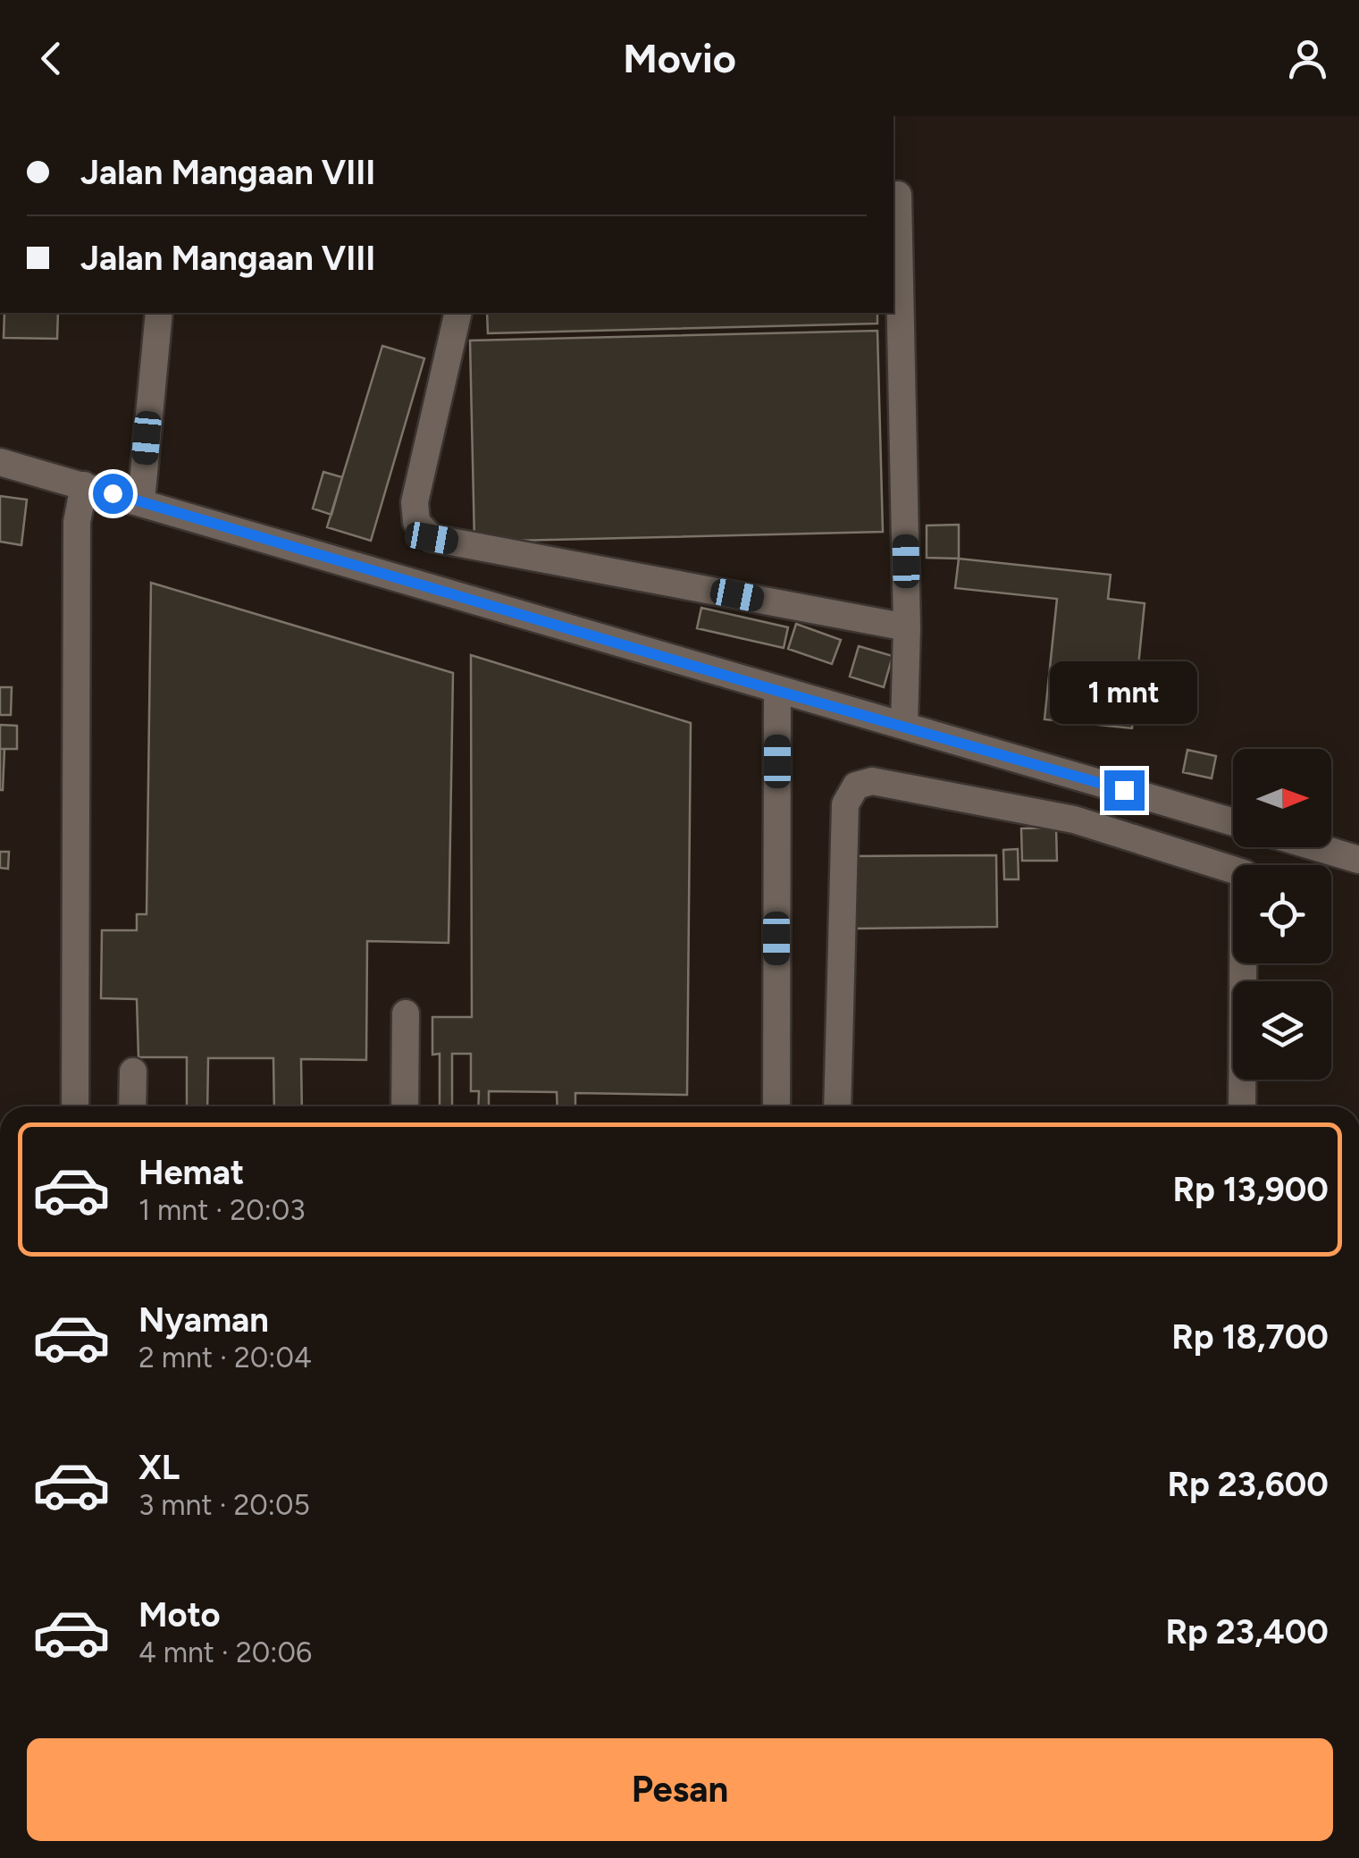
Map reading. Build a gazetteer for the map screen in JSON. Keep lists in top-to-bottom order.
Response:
{
  "north": "right",
  "page": {
    "header": "Movio",
    "banner": ["Jalan Mangaan VIII", "Jalan Mangaan VIII"],
    "bubble": "1 mnt",
    "list": [
      {
        "name": "Hemat",
        "note": "1 mnt · 20:03",
        "value": "Rp 13,900"
      },
      {
        "name": "Nyaman",
        "note": "2 mnt · 20:04",
        "value": "Rp 18,700"
      },
      {
        "name": "XL",
        "note": "3 mnt · 20:05",
        "value": "Rp 23,600"
      },
      {
        "name": "Moto",
        "note": "4 mnt · 20:06",
        "value": "Rp 23,400"
      }
    ],
    "buttons": "Pesan"
  }
}
